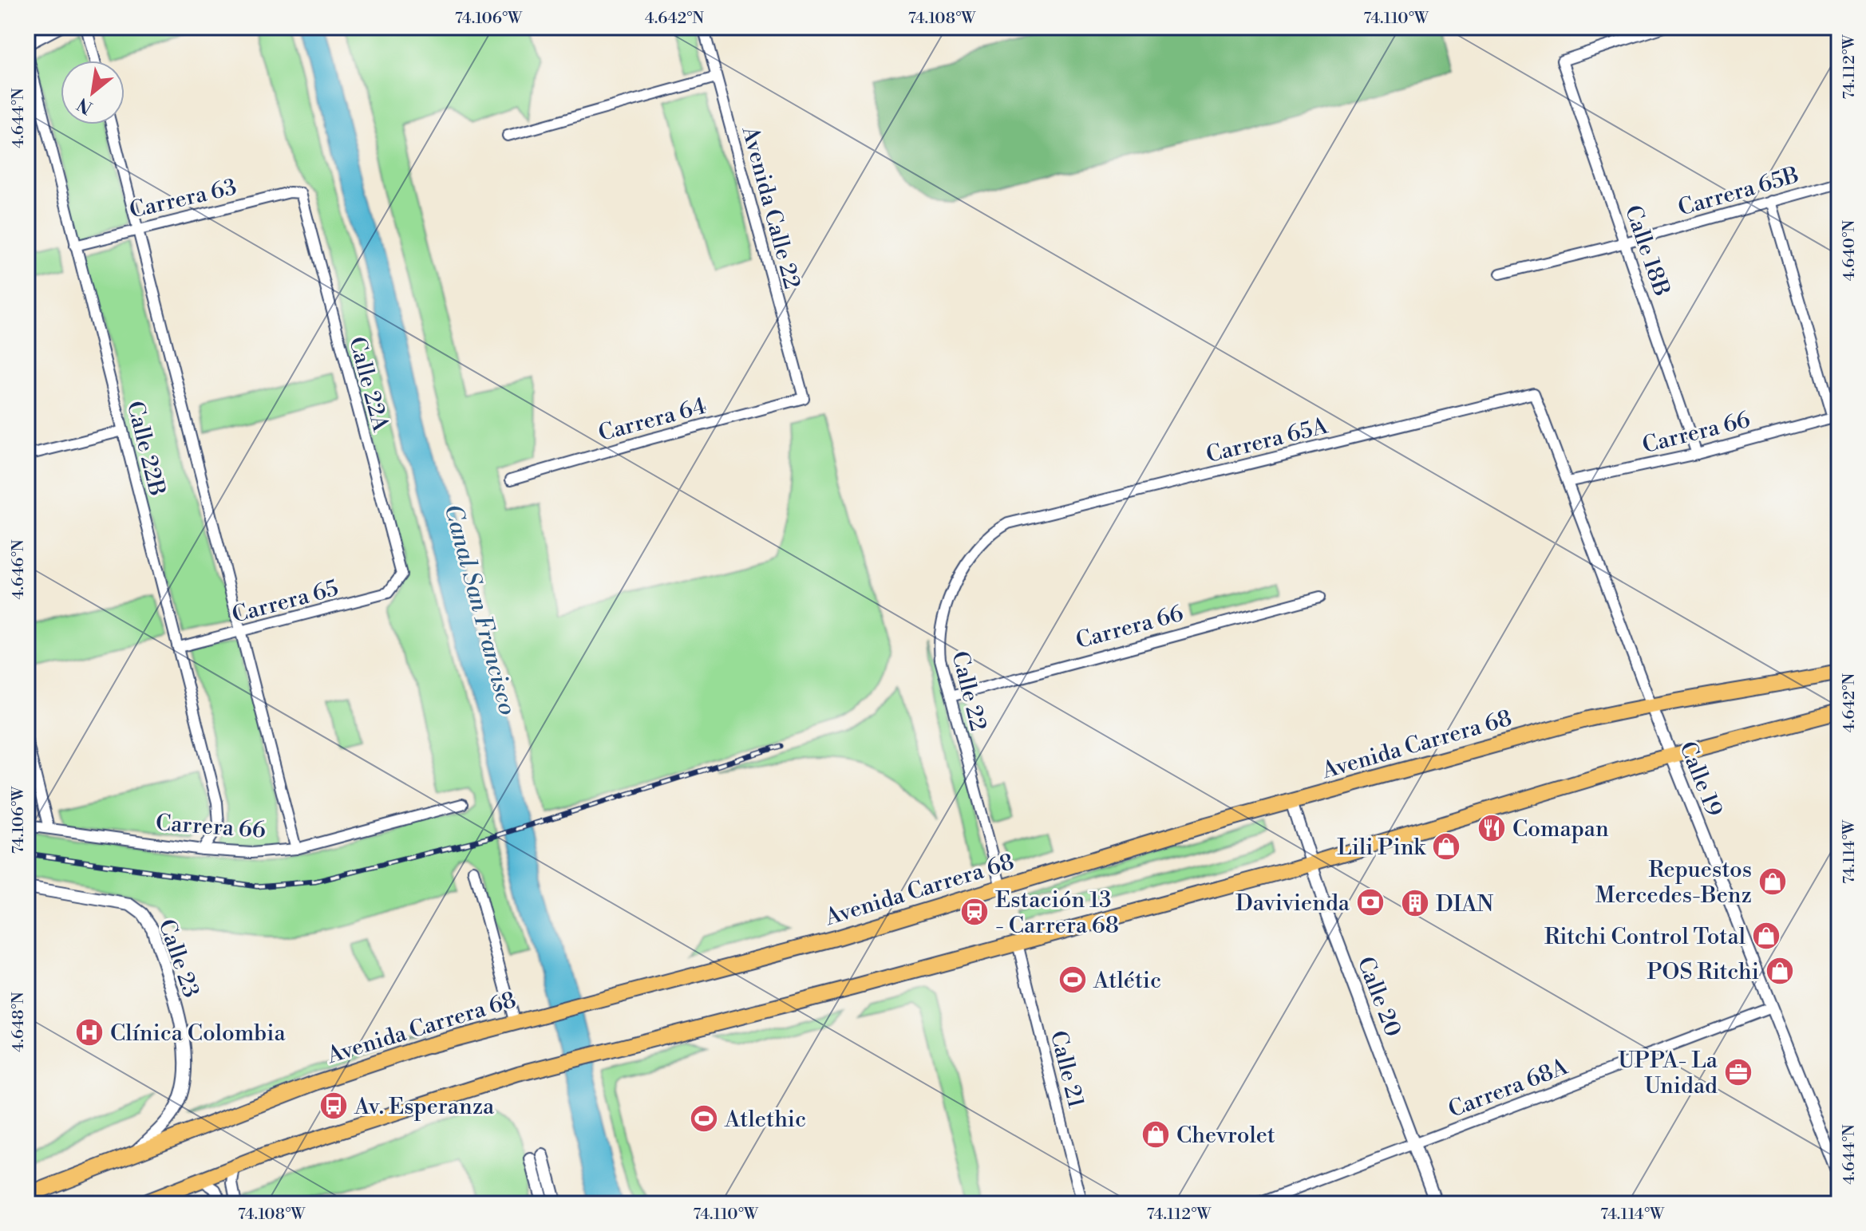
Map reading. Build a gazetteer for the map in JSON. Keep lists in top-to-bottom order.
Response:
{
  "streets": {
    "main road": ["Avenida Carrera 68"],
    "street": [
      "Carrera 65B",
      "Carrera 63",
      "Avenida Calle 22",
      "Calle 18B",
      "Calle 22A",
      "Carrera 64",
      "Carrera 66",
      "Carrera 65A",
      "Calle 22B",
      "Carrera 65",
      "Calle 22",
      "Calle 19",
      "Calle 23",
      "Calle 20",
      "Calle 21",
      "Carrera 68A"
    ]
  },
  "crossings": [
    ["Carrera 65B", "Calle 18B"],
    ["Carrera 65B", "Carrera 66"],
    ["Carrera 63", "Calle 22A"],
    ["Carrera 63", "Calle 22B"],
    ["Avenida Calle 22", "Carrera 64"],
    ["Calle 18B", "Carrera 66"],
    ["Calle 22A", "Carrera 65"],
    ["Carrera 66", "Calle 22B"],
    ["Carrera 66", "Calle 22"],
    ["Carrera 66", "Calle 19"],
    ["Carrera 65A", "Calle 22"],
    ["Carrera 65A", "Calle 19"],
    ["Calle 22B", "Carrera 65"],
    ["Calle 22", "Avenida Carrera 68"],
    ["Avenida Carrera 68", "Calle 19"],
    ["Avenida Carrera 68", "Calle 23"],
    ["Avenida Carrera 68", "Calle 20"],
    ["Calle 19", "Carrera 68A"],
    ["Calle 20", "Carrera 68A"]
  ],
  "water": ["Canal San Francisco"],
  "places": {
    "restaurant": ["Comapan"],
    "shop": [
      "Lili Pink",
      "Repuestos Mercedes-Benz",
      "Ritchi Control Total",
      "POS Ritchi",
      "Chevrolet"
    ],
    "bank": ["Davivienda"],
    "building": ["DIAN"],
    "station": ["Estación 13 - Carrera 68"],
    "sports": ["Atlétic", "Atlethic"],
    "hospital": ["Clínica Colombia"],
    "office": ["UPPA- La Unidad"],
    "bus stop": ["Av. Esperanza"]
  },
  "north": "bottom left",
  "coordinates": [
    "74.106°W",
    "4.642°N",
    "74.108°W",
    "74.110°W",
    "74.112°W",
    "4.644°N",
    "4.640°N",
    "4.646°N",
    "74.114°W",
    "4.648°N"
  ]
}
